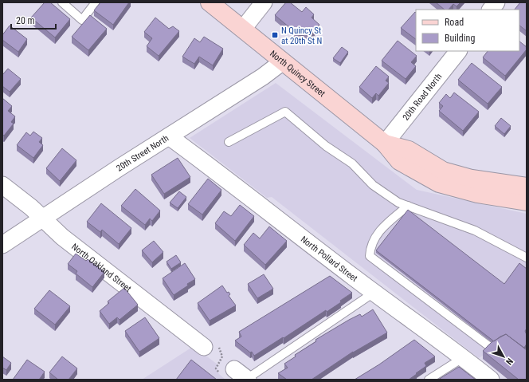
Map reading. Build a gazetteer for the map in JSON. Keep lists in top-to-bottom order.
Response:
{
  "streets": {
    "main road": ["North Quincy Street"],
    "street": [
      "20th Road North",
      "20th Street North",
      "North Pollard Street",
      "North Oakland Street"
    ]
  },
  "crossings": [
    ["North Quincy Street", "20th Road North"],
    ["North Quincy Street", "20th Street North"],
    ["20th Street North", "North Pollard Street"],
    ["20th Street North", "North Oakland Street"]
  ],
  "places": {
    "transit": ["N Quincy St at 20th St N"]
  },
  "legend": ["Road", "Building"],
  "scale_bar": "20 m",
  "north": "bottom right"
}
